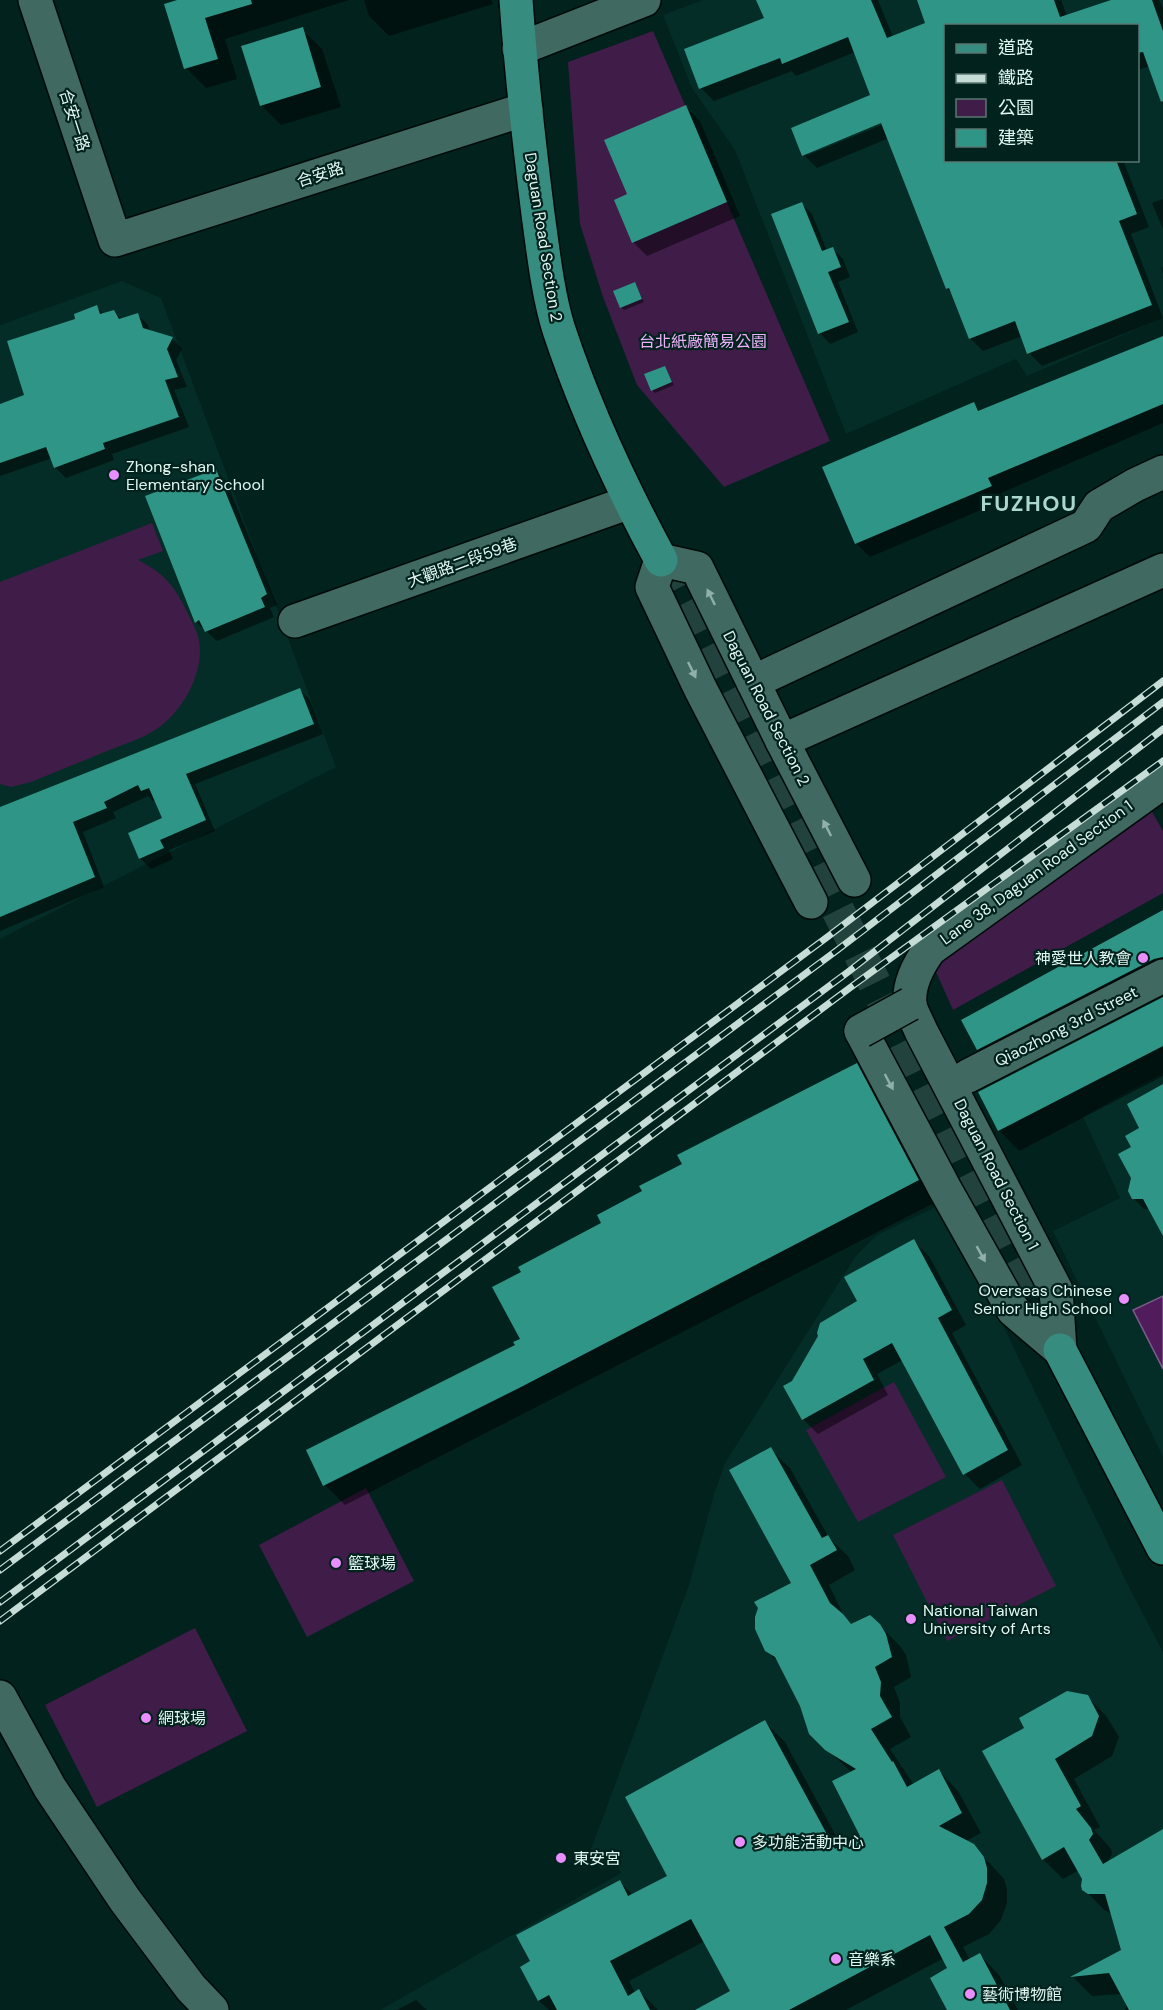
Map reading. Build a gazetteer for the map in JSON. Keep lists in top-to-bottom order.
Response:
{
  "streets": {
    "main road": ["Daguan Road Section 2", "Daguan Road Section 1"],
    "street": [
      "合安一路",
      "合安路",
      "大觀路二段59巷",
      "Lane 38, Daguan Road Section 1",
      "Qiaozhong 3rd Street"
    ]
  },
  "crossings": [
    ["合安一路", "合安路"],
    ["合安路", "Daguan Road Section 2"],
    ["Daguan Road Section 2", "大觀路二段59巷"],
    ["Lane 38, Daguan Road Section 1", "Daguan Road Section 1"]
  ],
  "districts": ["FUZHOU"],
  "parks": ["台北紙廠簡易公園"],
  "places": [
    "Zhong-shan Elementary School",
    "神愛世人教會",
    "Overseas Chinese Senior High School",
    "籃球場",
    "National Taiwan University of Arts",
    "網球場",
    "多功能活動中心",
    "東安宮",
    "音樂系",
    "藝術博物館"
  ],
  "legend": [
    "道路",
    "鐵路",
    "公園",
    "建築"
  ]
}
